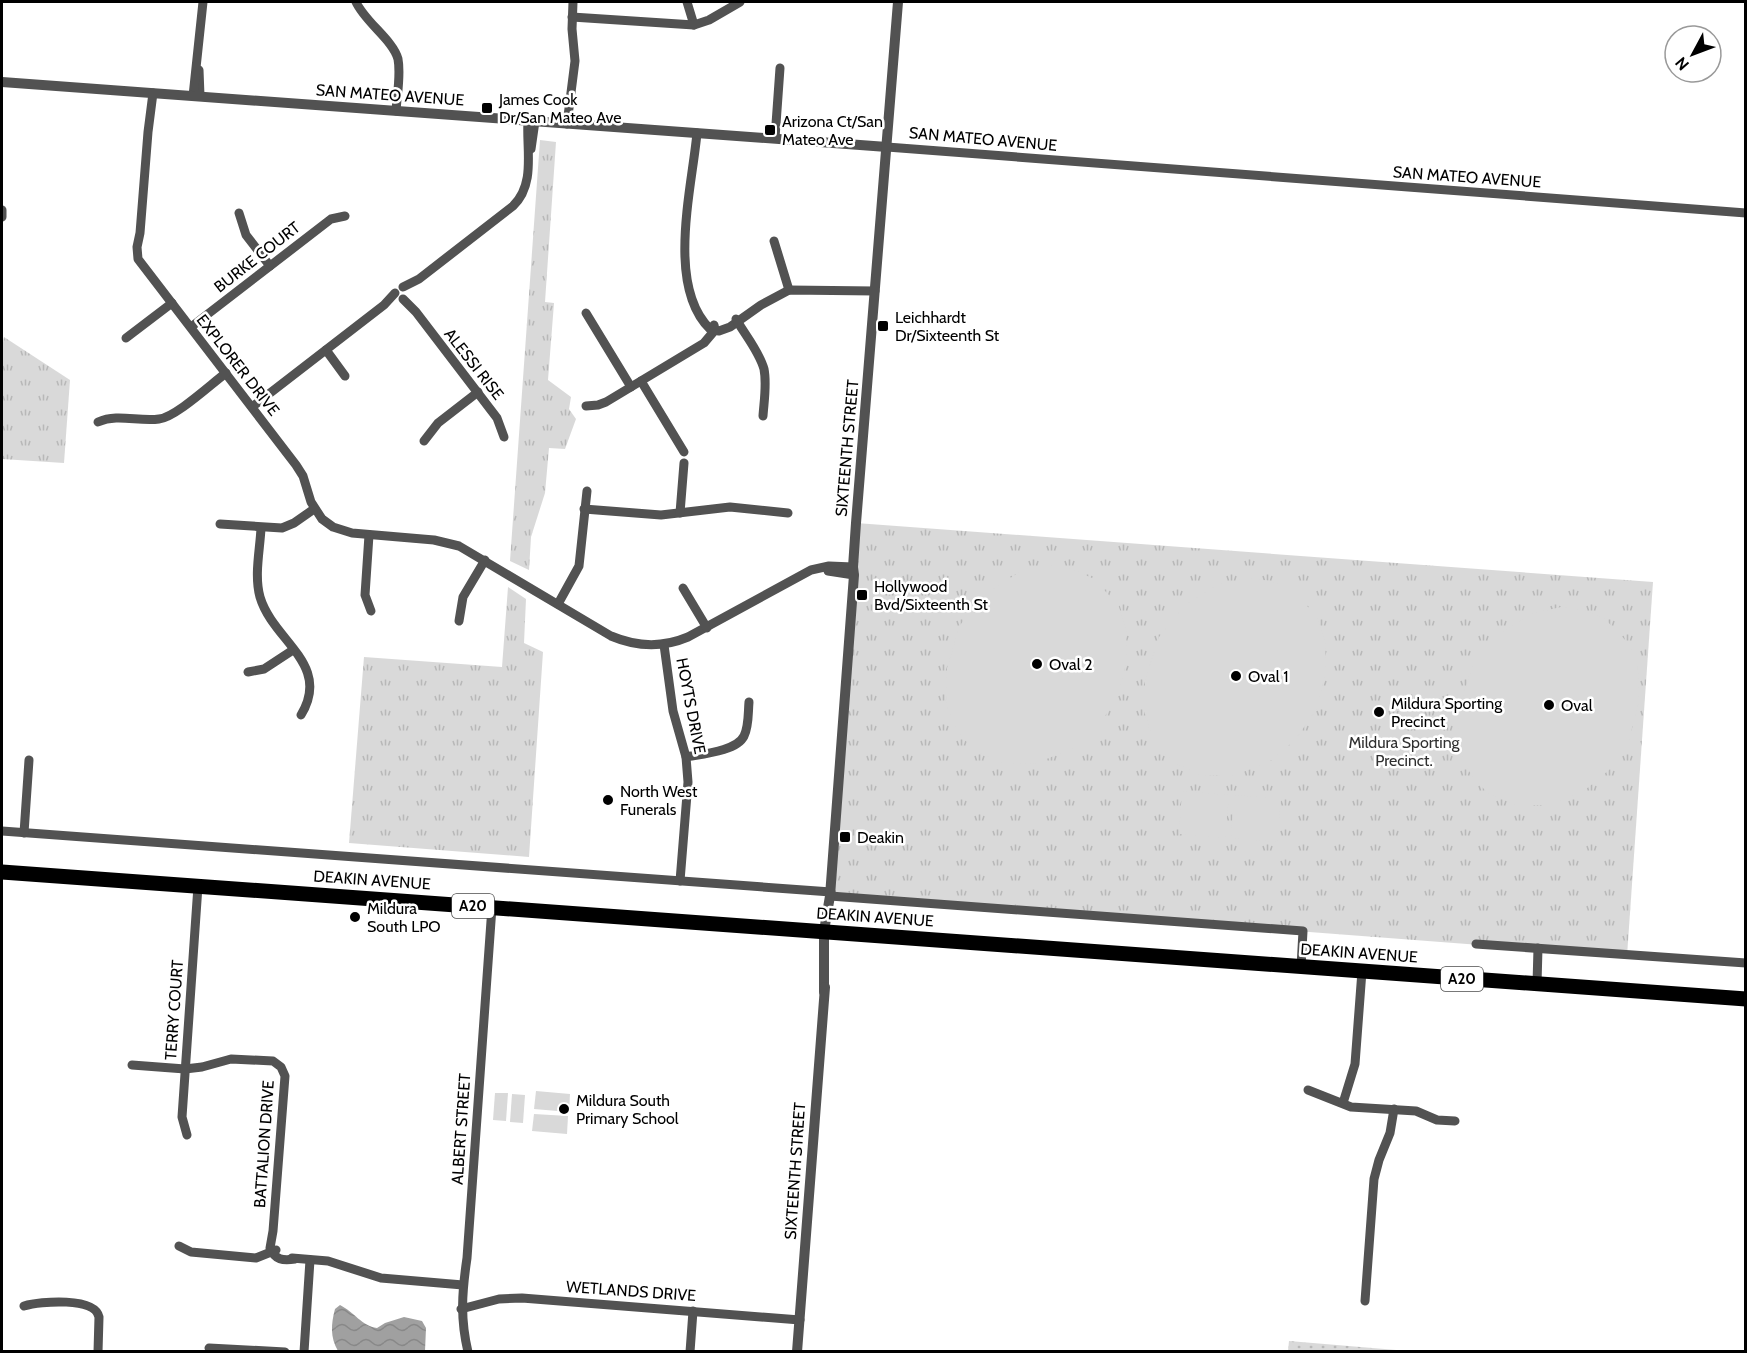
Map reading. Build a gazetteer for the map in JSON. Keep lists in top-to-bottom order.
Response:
{
  "streets": {
    "highway": ["DEAKIN AVENUE", "A20"],
    "street": [
      "SAN MATEO AVENUE",
      "BURKE COURT",
      "ALESSI RISE",
      "EXPLORER DRIVE",
      "SIXTEENTH STREET",
      "HOYTS DRIVE",
      "TERRY COURT",
      "ALBERT STREET",
      "BATTALION DRIVE",
      "WETLANDS DRIVE"
    ]
  },
  "crossings": [
    ["SAN MATEO AVENUE", "EXPLORER DRIVE"],
    ["SAN MATEO AVENUE", "SIXTEENTH STREET"],
    ["BURKE COURT", "EXPLORER DRIVE"],
    ["SIXTEENTH STREET", "DEAKIN AVENUE"],
    ["SIXTEENTH STREET", "WETLANDS DRIVE"],
    ["HOYTS DRIVE", "DEAKIN AVENUE"],
    ["DEAKIN AVENUE", "TERRY COURT"],
    ["DEAKIN AVENUE", "ALBERT STREET"],
    ["TERRY COURT", "BATTALION DRIVE"],
    ["ALBERT STREET", "WETLANDS DRIVE"]
  ],
  "parks": ["Mildura Sporting Precinct."],
  "places": {
    "transit": [
      "James Cook Dr/San Mateo Ave",
      "Arizona Ct/San Mateo Ave",
      "Leichhardt Dr/Sixteenth St",
      "Hollywood Bvd/Sixteenth St",
      "Deakin"
    ],
    "other": [
      "Oval 2",
      "Oval 1",
      "Oval",
      "Mildura Sporting Precinct",
      "North West Funerals",
      "Mildura South LPO",
      "Mildura South Primary School"
    ]
  },
  "north": "bottom left"
}
